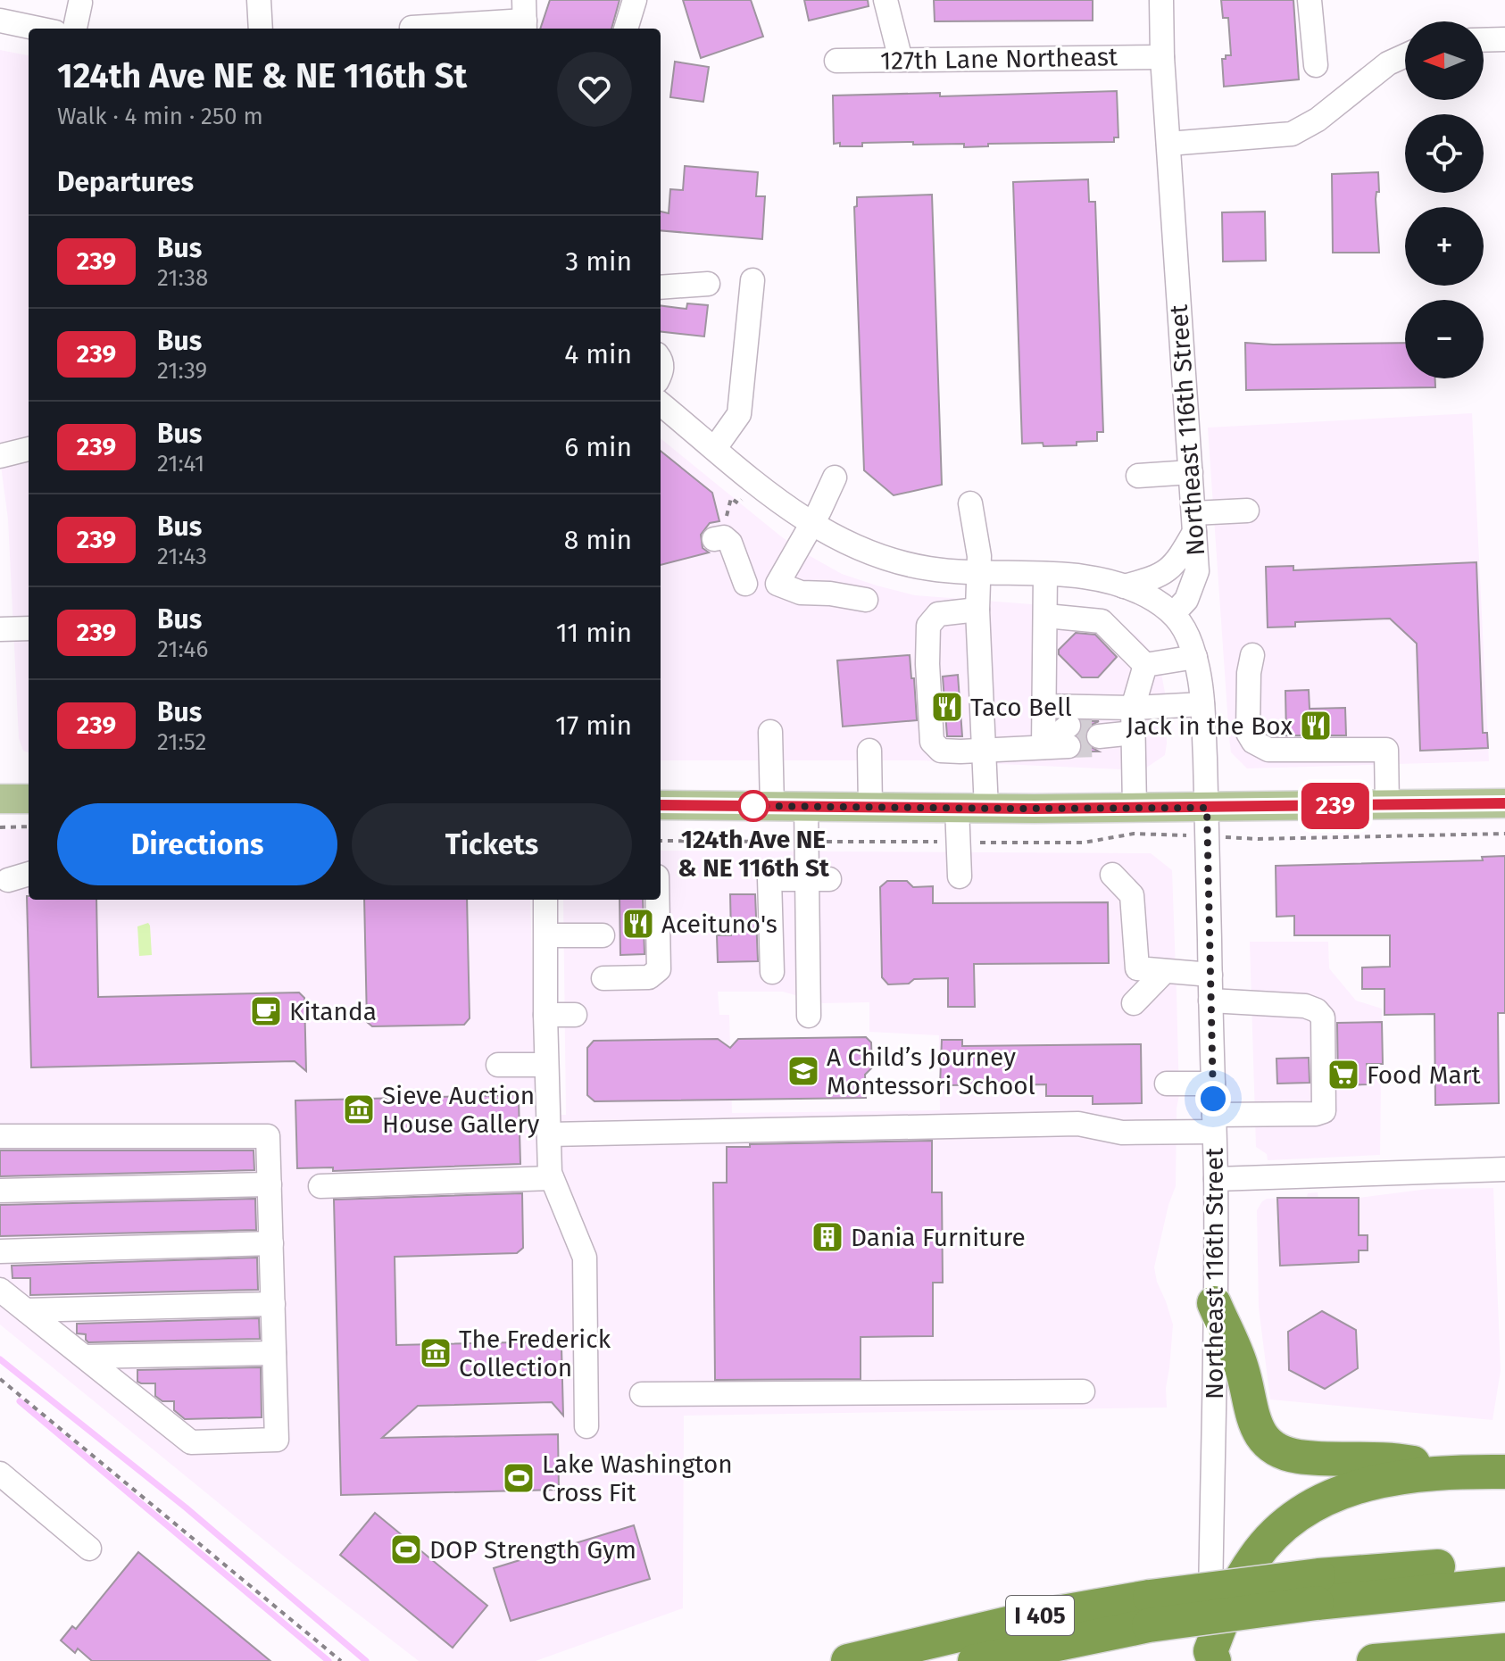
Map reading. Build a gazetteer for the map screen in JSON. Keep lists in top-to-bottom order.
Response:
{
  "streets": {
    "highway": ["I 405"],
    "street": ["127th Lane Northeast", "Northeast 116th Street"]
  },
  "crossings": [
    ["127th Lane Northeast", "Northeast 116th Street"]
  ],
  "places": {
    "restaurant": ["Taco Bell", "Jack in the Box", "Aceituno's"],
    "other": ["124th Ave NE & NE 116th St"],
    "cafe": ["Kitanda"],
    "school or university": ["A Child’s Journey Montessori School"],
    "supermarket": ["Food Mart"],
    "museum": ["Sieve Auction House Gallery", "The Frederick Collection"],
    "building": ["Dania Furniture"],
    "sports": ["Lake Washington Cross Fit", "DOP Strength Gym"]
  },
  "lines": ["bus line 239"],
  "north": "left",
  "page": {
    "on_map": "239",
    "map_buttons": ["+", "−"],
    "heading": [
      ["124th Ave NE & NE 116th St", "Walk · 4 min · 250 m"],
      "Departures"
    ],
    "list": [
      {
        "mark": "239",
        "name": "Bus",
        "note": "21:38",
        "value": "3 min"
      },
      {
        "mark": "239",
        "name": "Bus",
        "note": "21:39",
        "value": "4 min"
      },
      {
        "mark": "239",
        "name": "Bus",
        "note": "21:41",
        "value": "6 min"
      },
      {
        "mark": "239",
        "name": "Bus",
        "note": "21:43",
        "value": "8 min"
      },
      {
        "mark": "239",
        "name": "Bus",
        "note": "21:46",
        "value": "11 min"
      },
      {
        "mark": "239",
        "name": "Bus",
        "note": "21:52",
        "value": "17 min"
      }
    ],
    "buttons": ["Directions", "Tickets"]
  }
}
